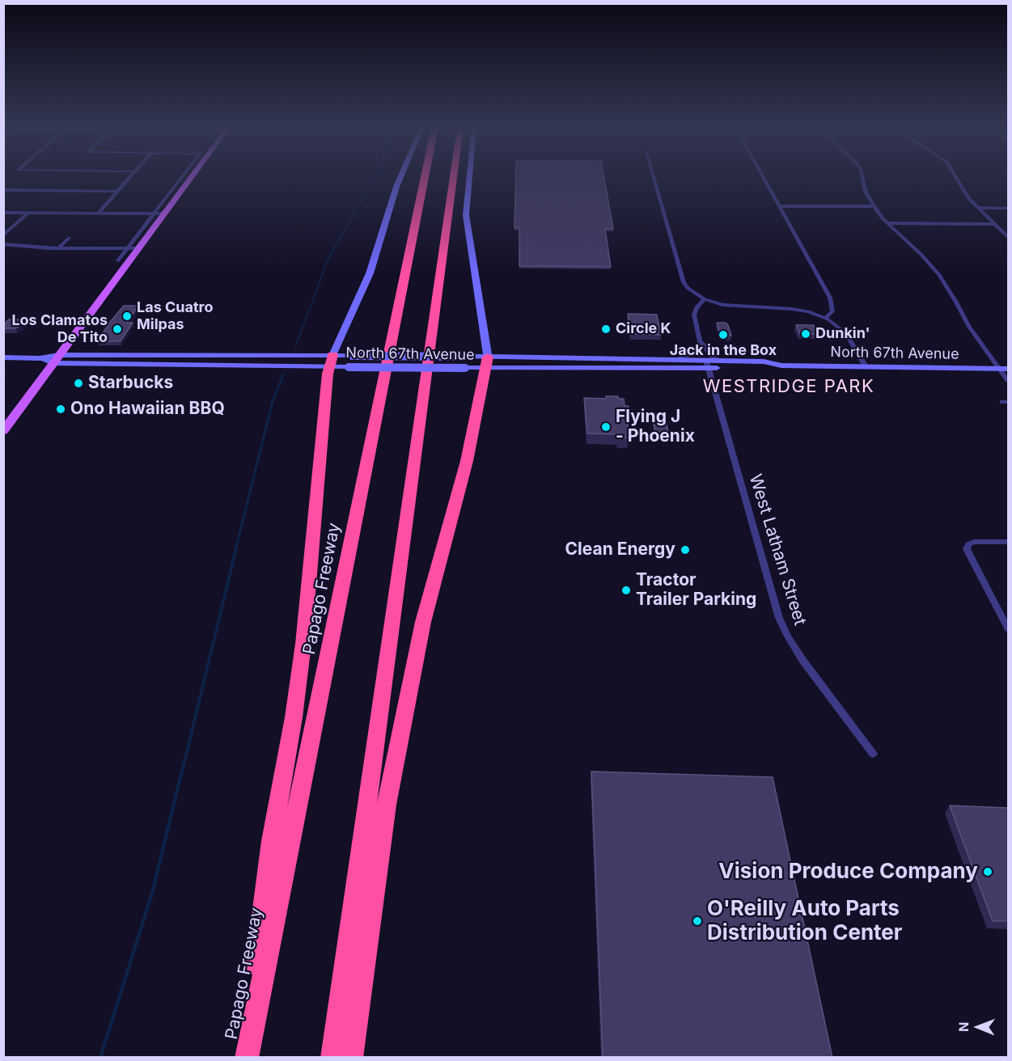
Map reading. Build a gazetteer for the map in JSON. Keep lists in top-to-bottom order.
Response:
{
  "streets": {
    "highway": ["Papago Freeway"],
    "main road": ["North 67th Avenue"],
    "street": ["West Latham Street"]
  },
  "crossings": [
    ["North 67th Avenue", "West Latham Street"]
  ],
  "districts": ["WESTRIDGE PARK"],
  "places": [
    "Las Cuatro Milpas",
    "Los Clamatos De Tito",
    "Circle K",
    "Dunkin'",
    "Jack in the Box",
    "Starbucks",
    "Ono Hawaiian BBQ",
    "Flying J - Phoenix",
    "Clean Energy",
    "Tractor Trailer Parking",
    "Vision Produce Company",
    "O'Reilly Auto Parts Distribution Center"
  ],
  "north": "left"
}
